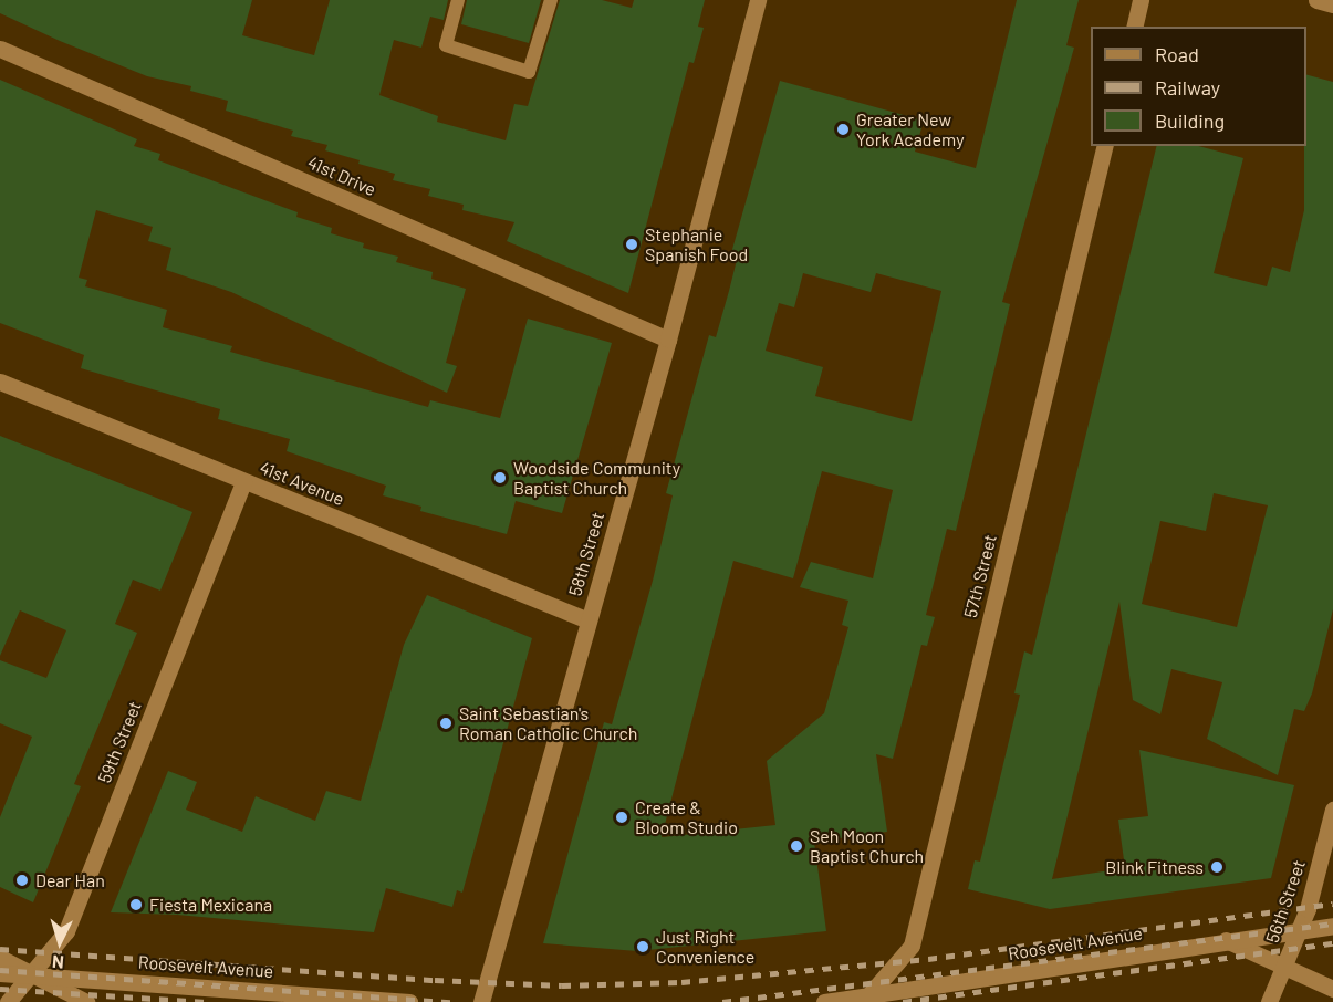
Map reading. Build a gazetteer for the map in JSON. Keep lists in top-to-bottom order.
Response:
{
  "streets": {
    "street": [
      "41st Drive",
      "41st Avenue",
      "58th Street",
      "57th Street",
      "59th Street",
      "56th Street",
      "Roosevelt Avenue"
    ]
  },
  "crossings": [
    ["41st Drive", "58th Street"],
    ["41st Avenue", "58th Street"],
    ["41st Avenue", "59th Street"],
    ["57th Street", "Roosevelt Avenue"],
    ["59th Street", "Roosevelt Avenue"],
    ["56th Street", "Roosevelt Avenue"]
  ],
  "places": [
    "Greater New York Academy",
    "Stephanie Spanish Food",
    "Woodside Community Baptist Church",
    "Saint Sebastian's Roman Catholic Church",
    "Create & Bloom Studio",
    "Seh Moon Baptist Church",
    "Blink Fitness",
    "Dear Han",
    "Fiesta Mexicana",
    "Just Right Convenience"
  ],
  "legend": ["Road", "Railway", "Building"],
  "north": "bottom"
}
